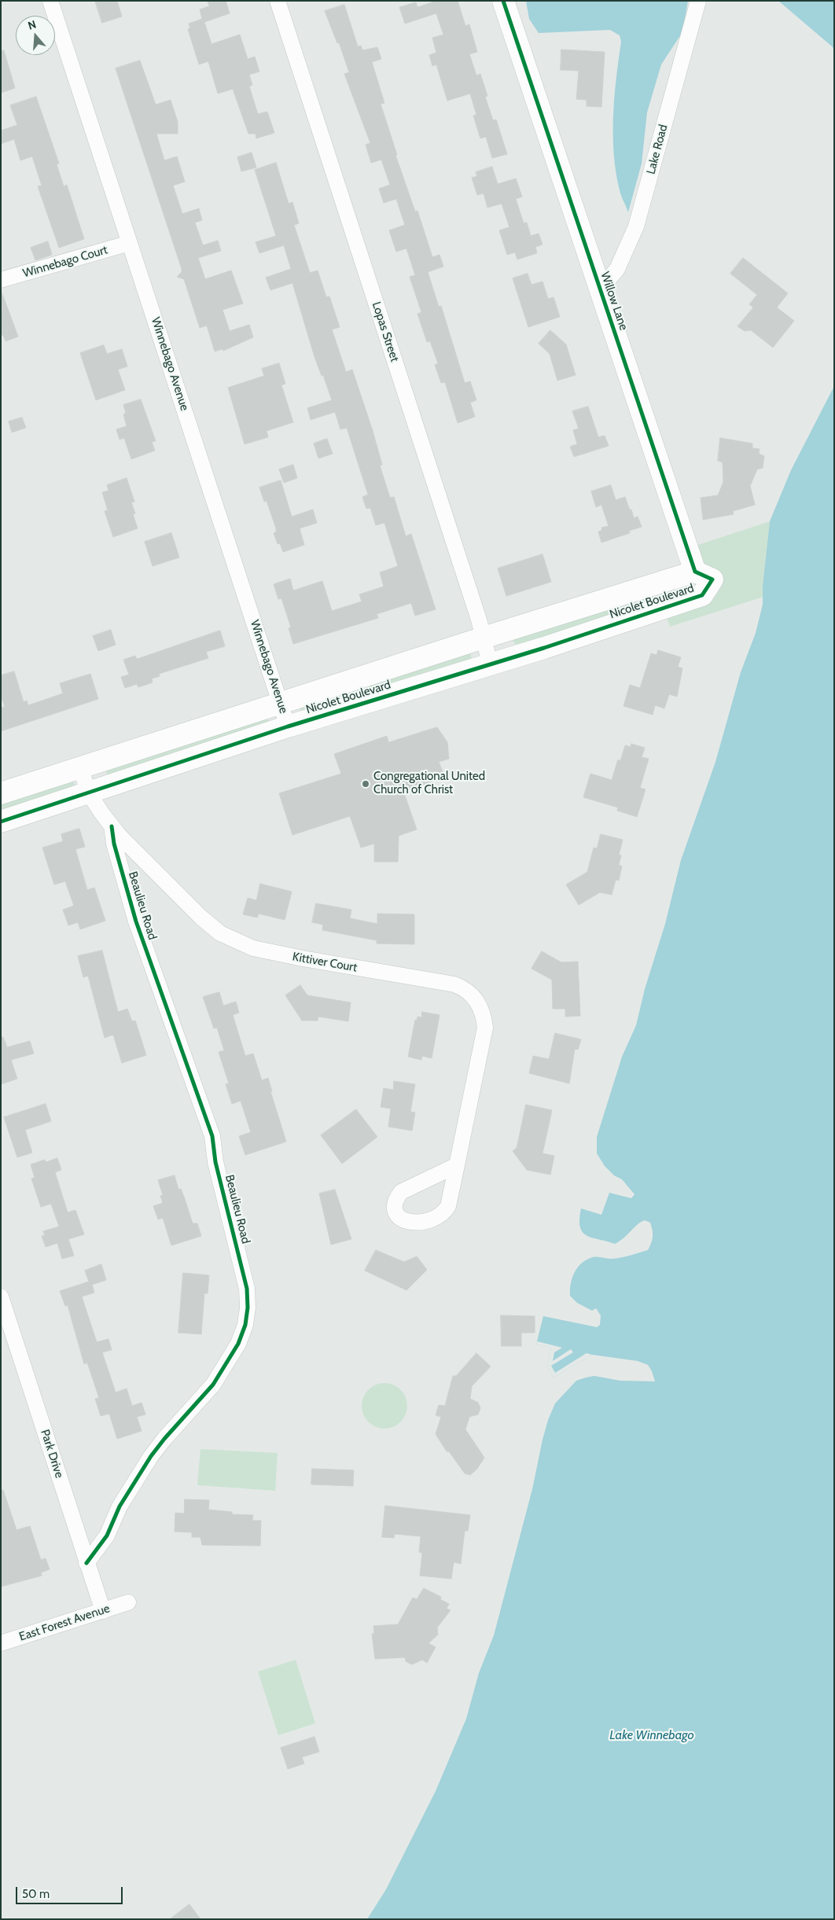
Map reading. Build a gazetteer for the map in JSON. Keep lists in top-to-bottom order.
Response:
{
  "streets": {
    "street": [
      "Lake Road",
      "Winnebago Court",
      "Willow Lane",
      "Lopas Street",
      "Winnebago Avenue",
      "Nicolet Boulevard",
      "Beaulieu Road",
      "Kittiver Court",
      "Park Drive",
      "East Forest Avenue"
    ]
  },
  "crossings": [
    ["Lake Road", "Willow Lane"],
    ["Winnebago Court", "Winnebago Avenue"],
    ["Willow Lane", "Nicolet Boulevard"],
    ["Lopas Street", "Nicolet Boulevard"],
    ["Winnebago Avenue", "Nicolet Boulevard"],
    ["Nicolet Boulevard", "Kittiver Court"],
    ["Beaulieu Road", "Kittiver Court"],
    ["Beaulieu Road", "Park Drive"],
    ["Park Drive", "East Forest Avenue"]
  ],
  "water": ["Lake Winnebago"],
  "places": ["Congregational United Church of Christ"],
  "scale_bar": "50 m",
  "north": "top"
}
